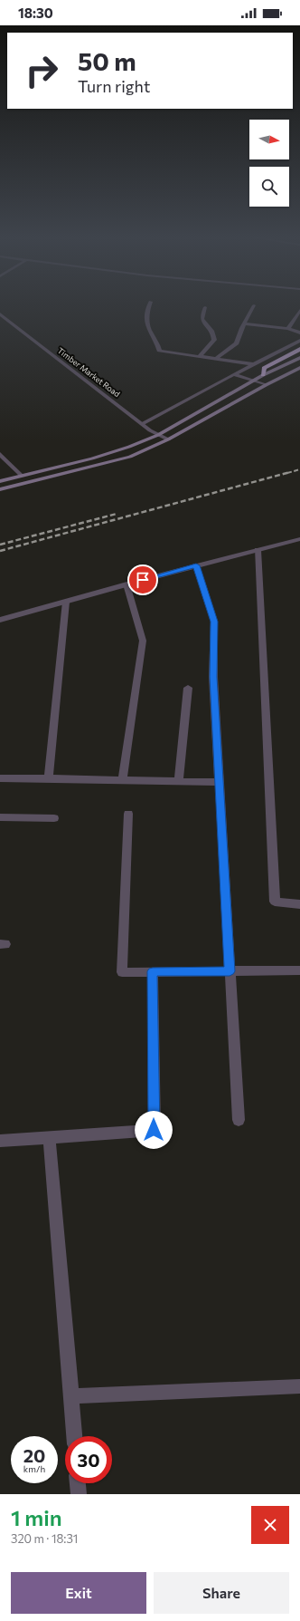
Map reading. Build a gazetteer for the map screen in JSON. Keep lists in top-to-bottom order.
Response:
{
  "streets": {
    "street": ["Timber Market Road"]
  },
  "north": "right",
  "page": {
    "status": "18:30",
    "turn": ["50 m", "Turn right"],
    "speed": "20 km/h",
    "limit": "30",
    "heading": ["1 min", "320 m · 18:31"],
    "buttons": ["Exit", "Share"]
  }
}
